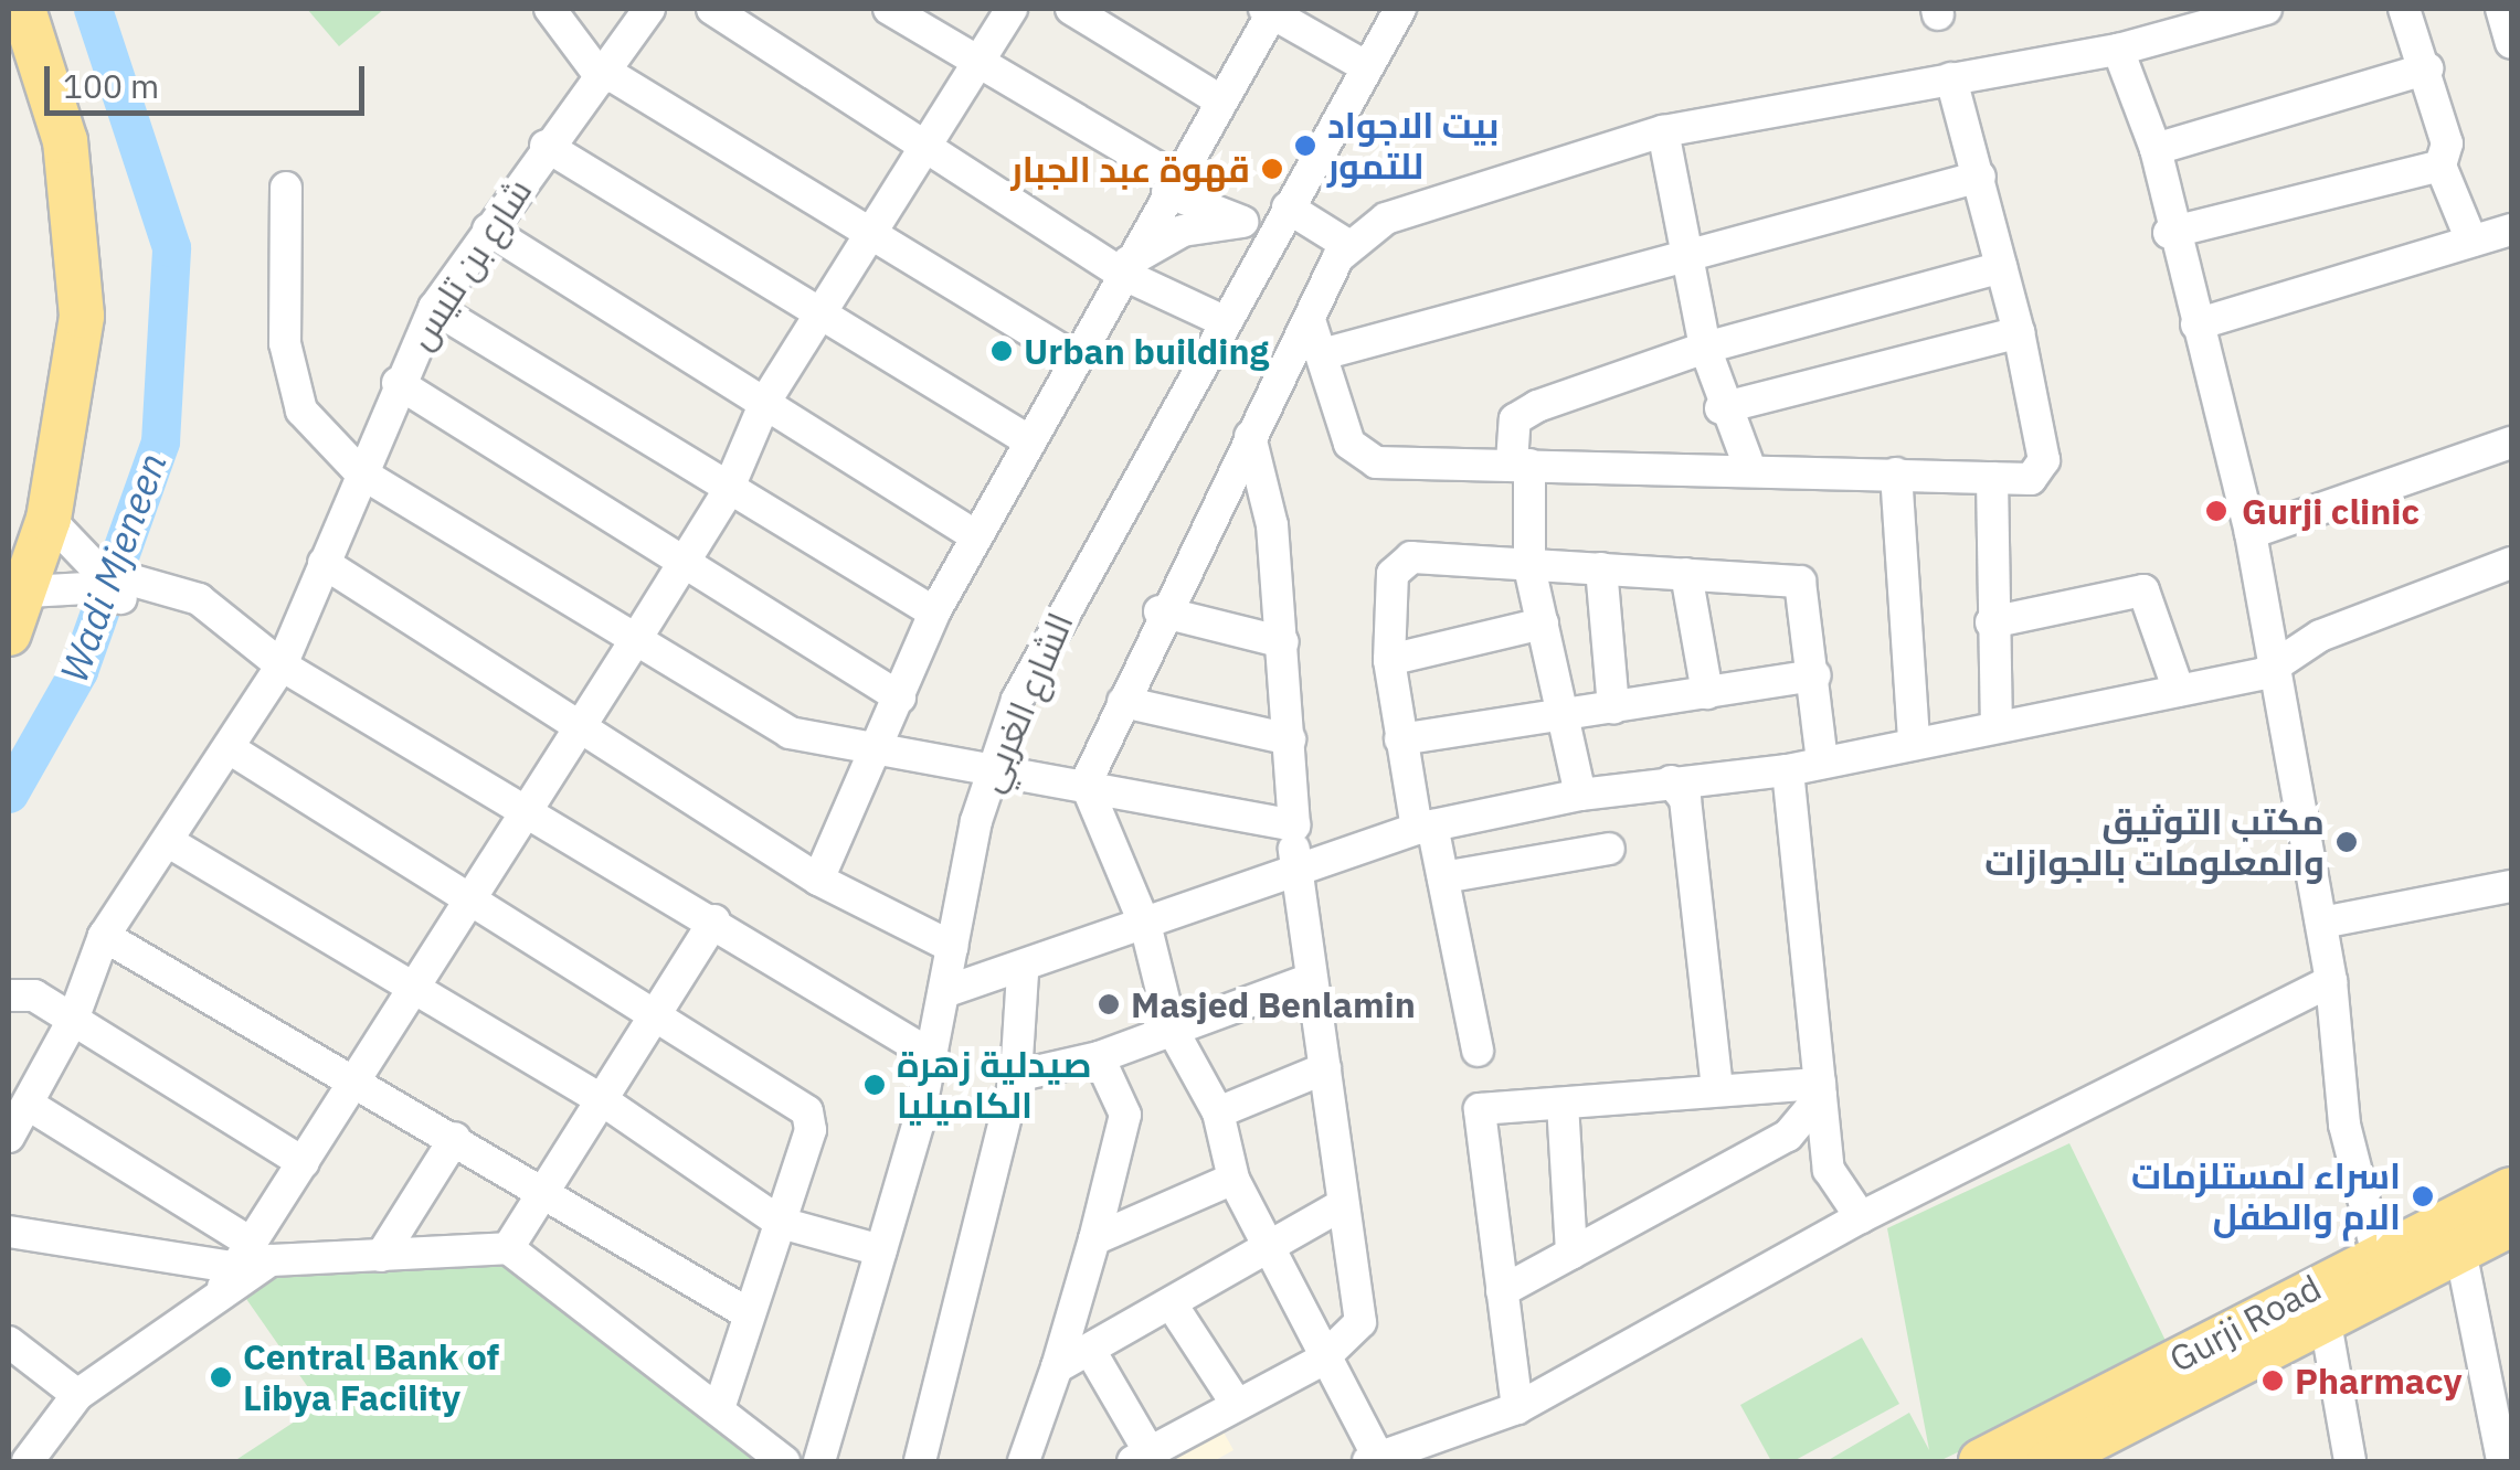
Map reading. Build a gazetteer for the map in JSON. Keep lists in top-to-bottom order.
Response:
{
  "streets": {
    "highway": ["Gurji Road"],
    "street": ["شارع بن تليس", "الشارع الغربي"]
  },
  "water": ["Wadi Mjeneen"],
  "places": [
    "بيت الاجواد للتمور",
    "قهوة عبد الجبار",
    "Urban building",
    "Gurji clinic",
    "مكتب التوثيق والمعلومات بالجوازات",
    "Masjed Benlamin",
    "صيدلية زهرة الكاميليا",
    "اسراء لمستلزمات الام والطفل",
    "Central Bank of Libya Facility",
    "Pharmacy"
  ],
  "scale_bar": "100 m"
}
